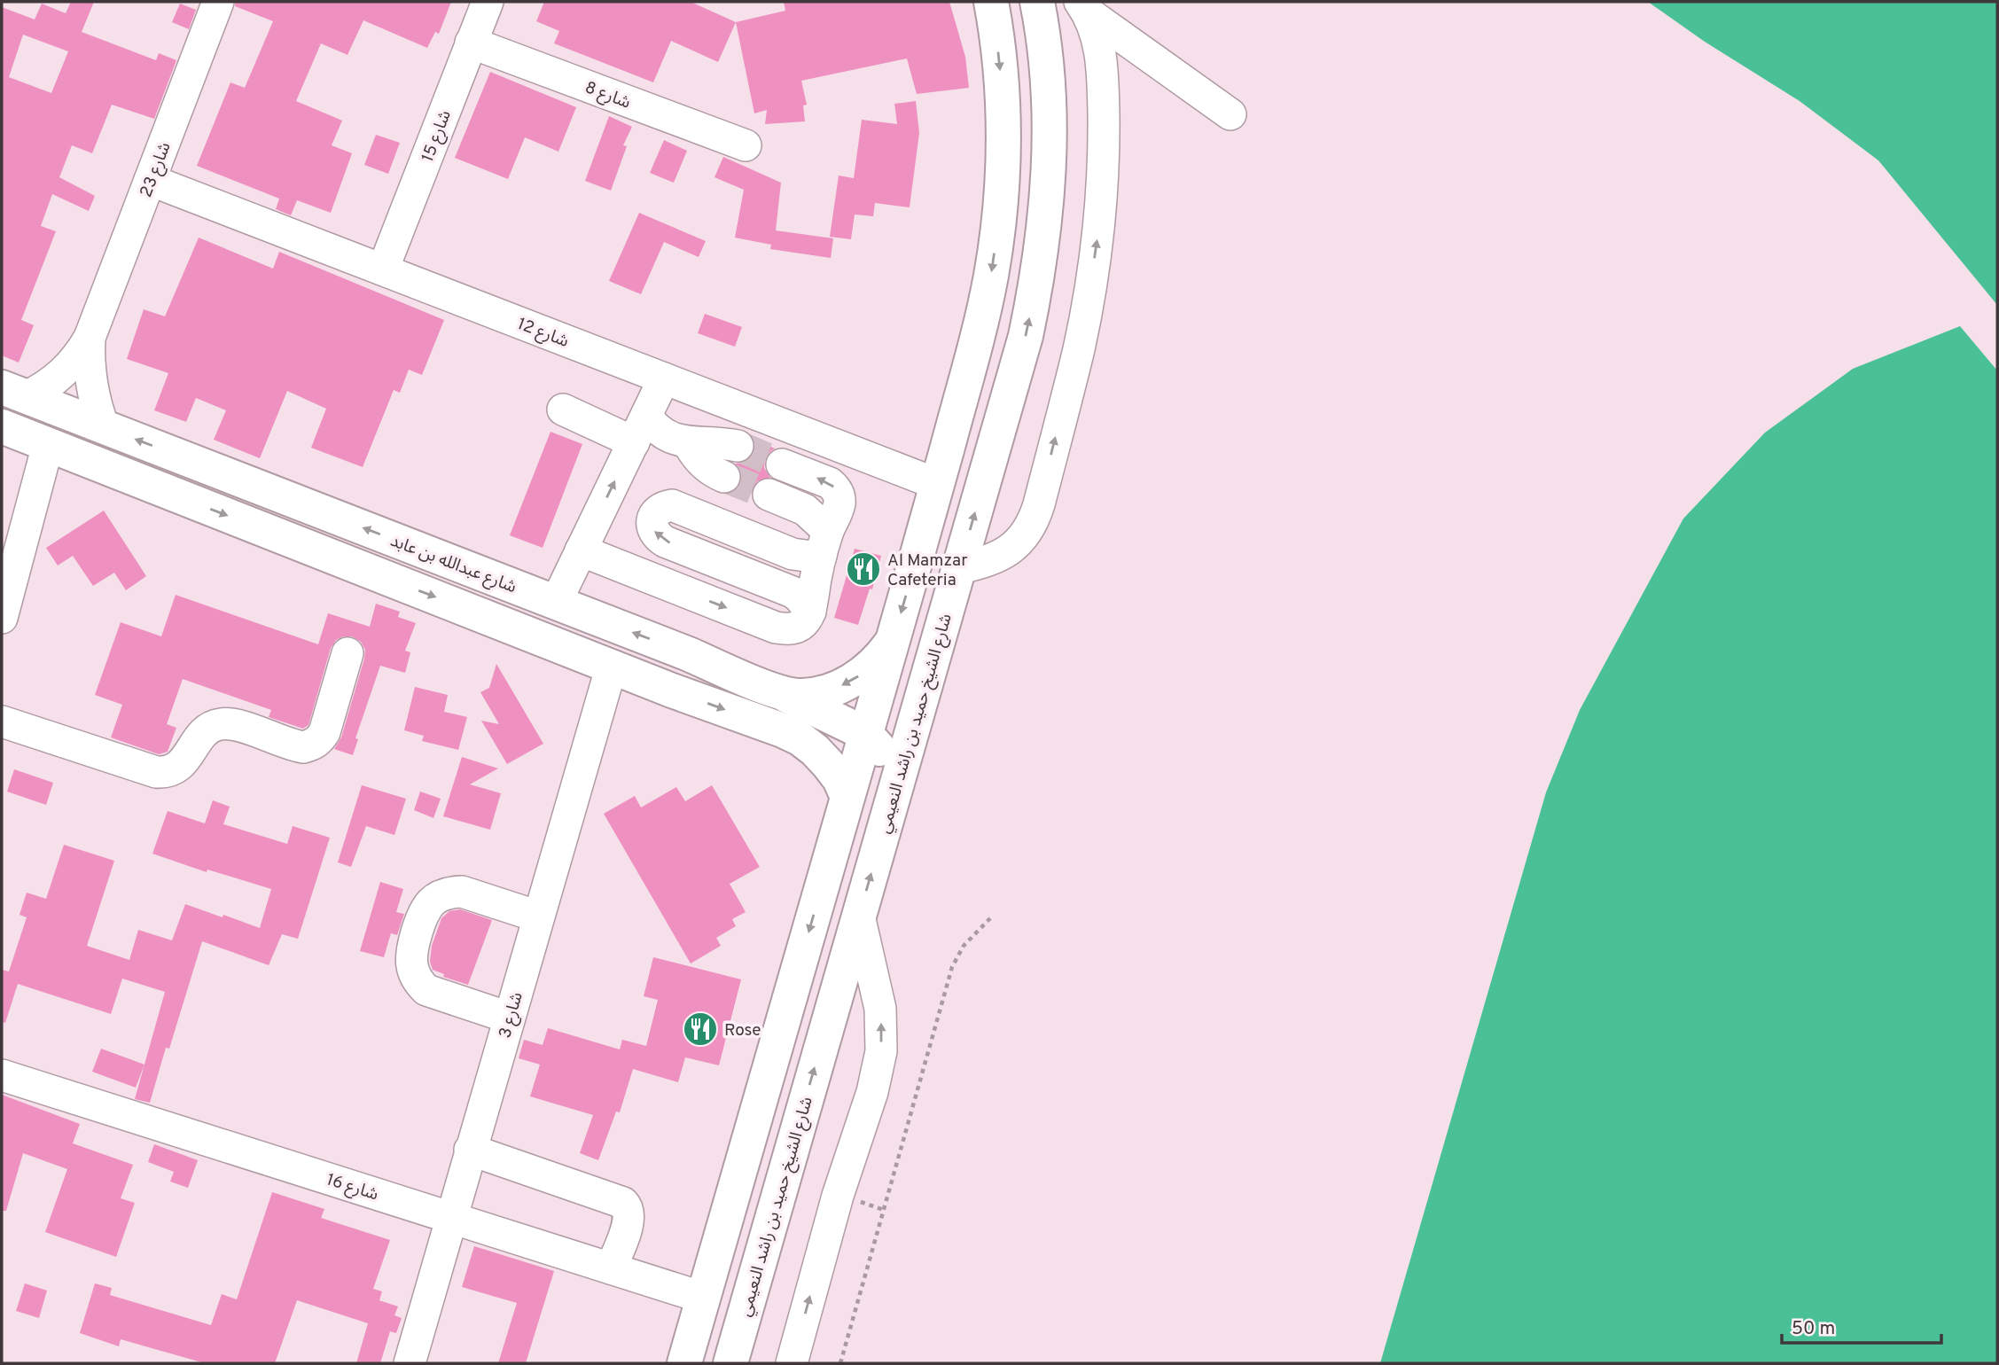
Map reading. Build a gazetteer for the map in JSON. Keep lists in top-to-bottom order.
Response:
{
  "streets": {
    "main road": ["شارع عبدالله بن عابد", "شارع الشيخ حميد بن راشد النعيمي"],
    "street": [
      "شارع 8",
      "شارع 15",
      "شارع 23",
      "شارع 12",
      "شارع 3",
      "شارع 16"
    ]
  },
  "crossings": [
    ["شارع 8", "شارع 15"],
    ["شارع 15", "شارع 12"],
    ["شارع 23", "شارع 12"],
    ["شارع 23", "شارع عبدالله بن عابد"],
    ["شارع 3", "شارع 16"]
  ],
  "places": {
    "restaurant": ["Al Mamzar Cafeteria", "Rose"]
  },
  "scale_bar": "50 m"
}
